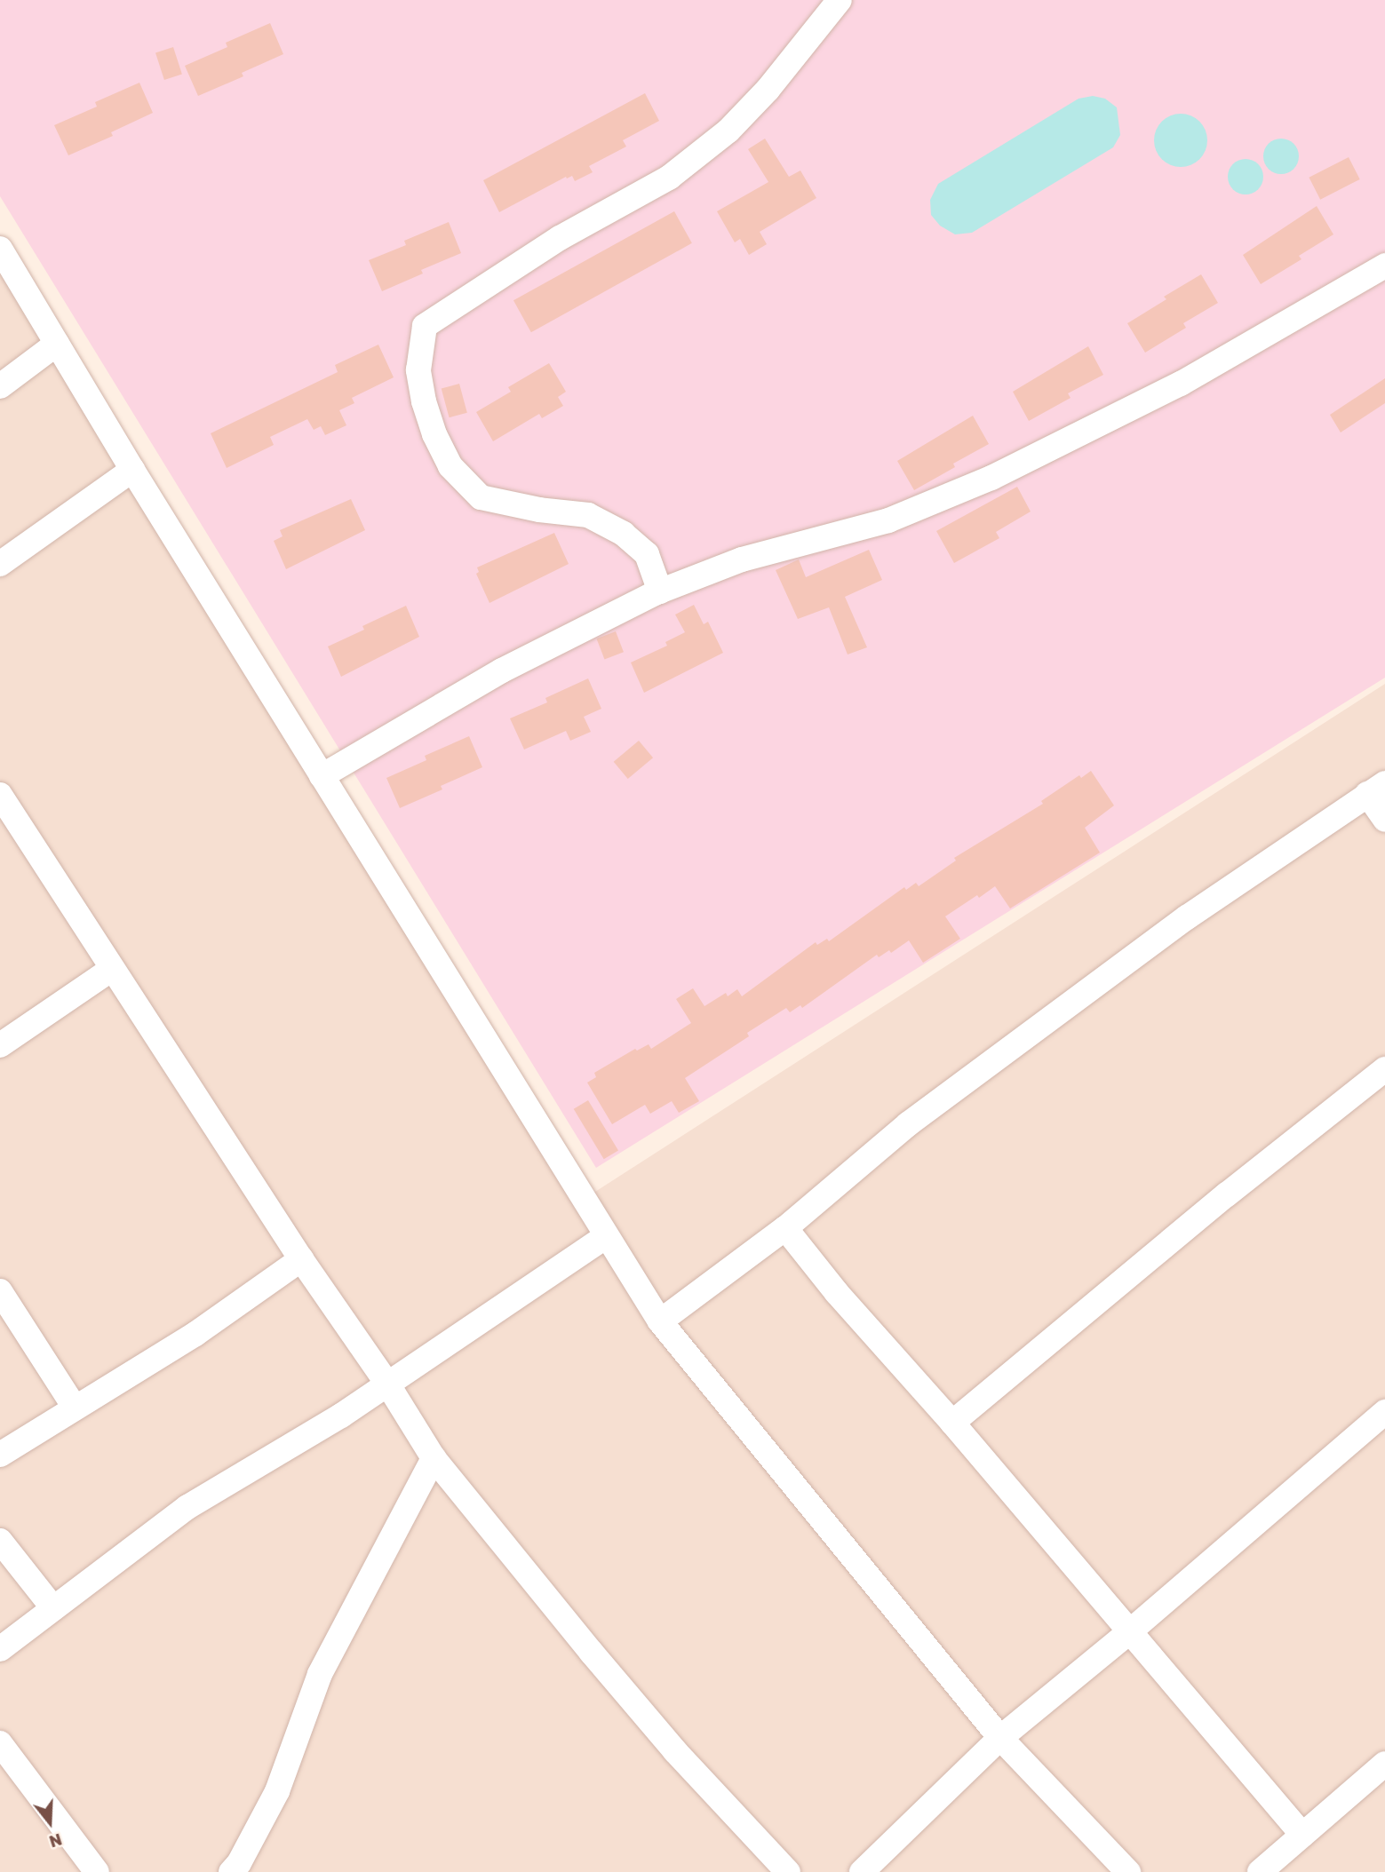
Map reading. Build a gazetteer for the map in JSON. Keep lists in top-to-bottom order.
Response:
{
  "north": "bottom"
}
